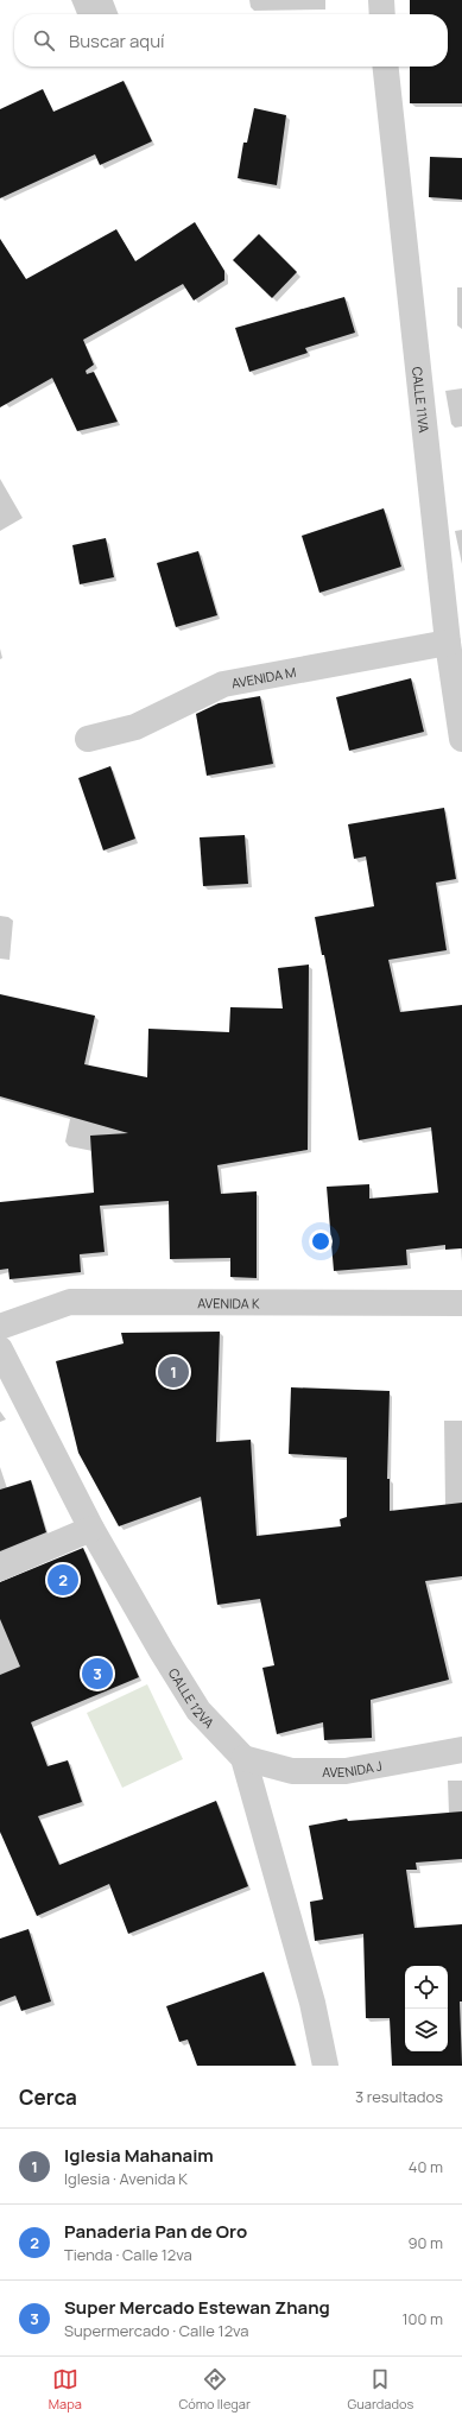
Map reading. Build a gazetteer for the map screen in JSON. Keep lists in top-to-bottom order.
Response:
{
  "streets": {
    "street": [
      "CALLE 11VA",
      "AVENIDA M",
      "AVENIDA K",
      "CALLE 12VA",
      "AVENIDA J"
    ]
  },
  "crossings": [
    ["CALLE 11VA", "AVENIDA M"],
    ["CALLE 12VA", "AVENIDA J"]
  ],
  "page": {
    "search": "Buscar aquí",
    "pins": ["1", "2", "3"],
    "heading": ["Cerca", "3 resultados"],
    "list": [
      {
        "mark": "1",
        "name": "Iglesia Mahanaim",
        "note": "Iglesia · Avenida K",
        "value": "40 m"
      },
      {
        "mark": "2",
        "name": "Panaderia Pan de Oro",
        "note": "Tienda · Calle 12va",
        "value": "90 m"
      },
      {
        "mark": "3",
        "name": "Super Mercado Estewan Zhang",
        "note": "Supermercado · Calle 12va",
        "value": "100 m"
      }
    ],
    "nav": ["Mapa", "Cómo llegar", "Guardados"]
  }
}
